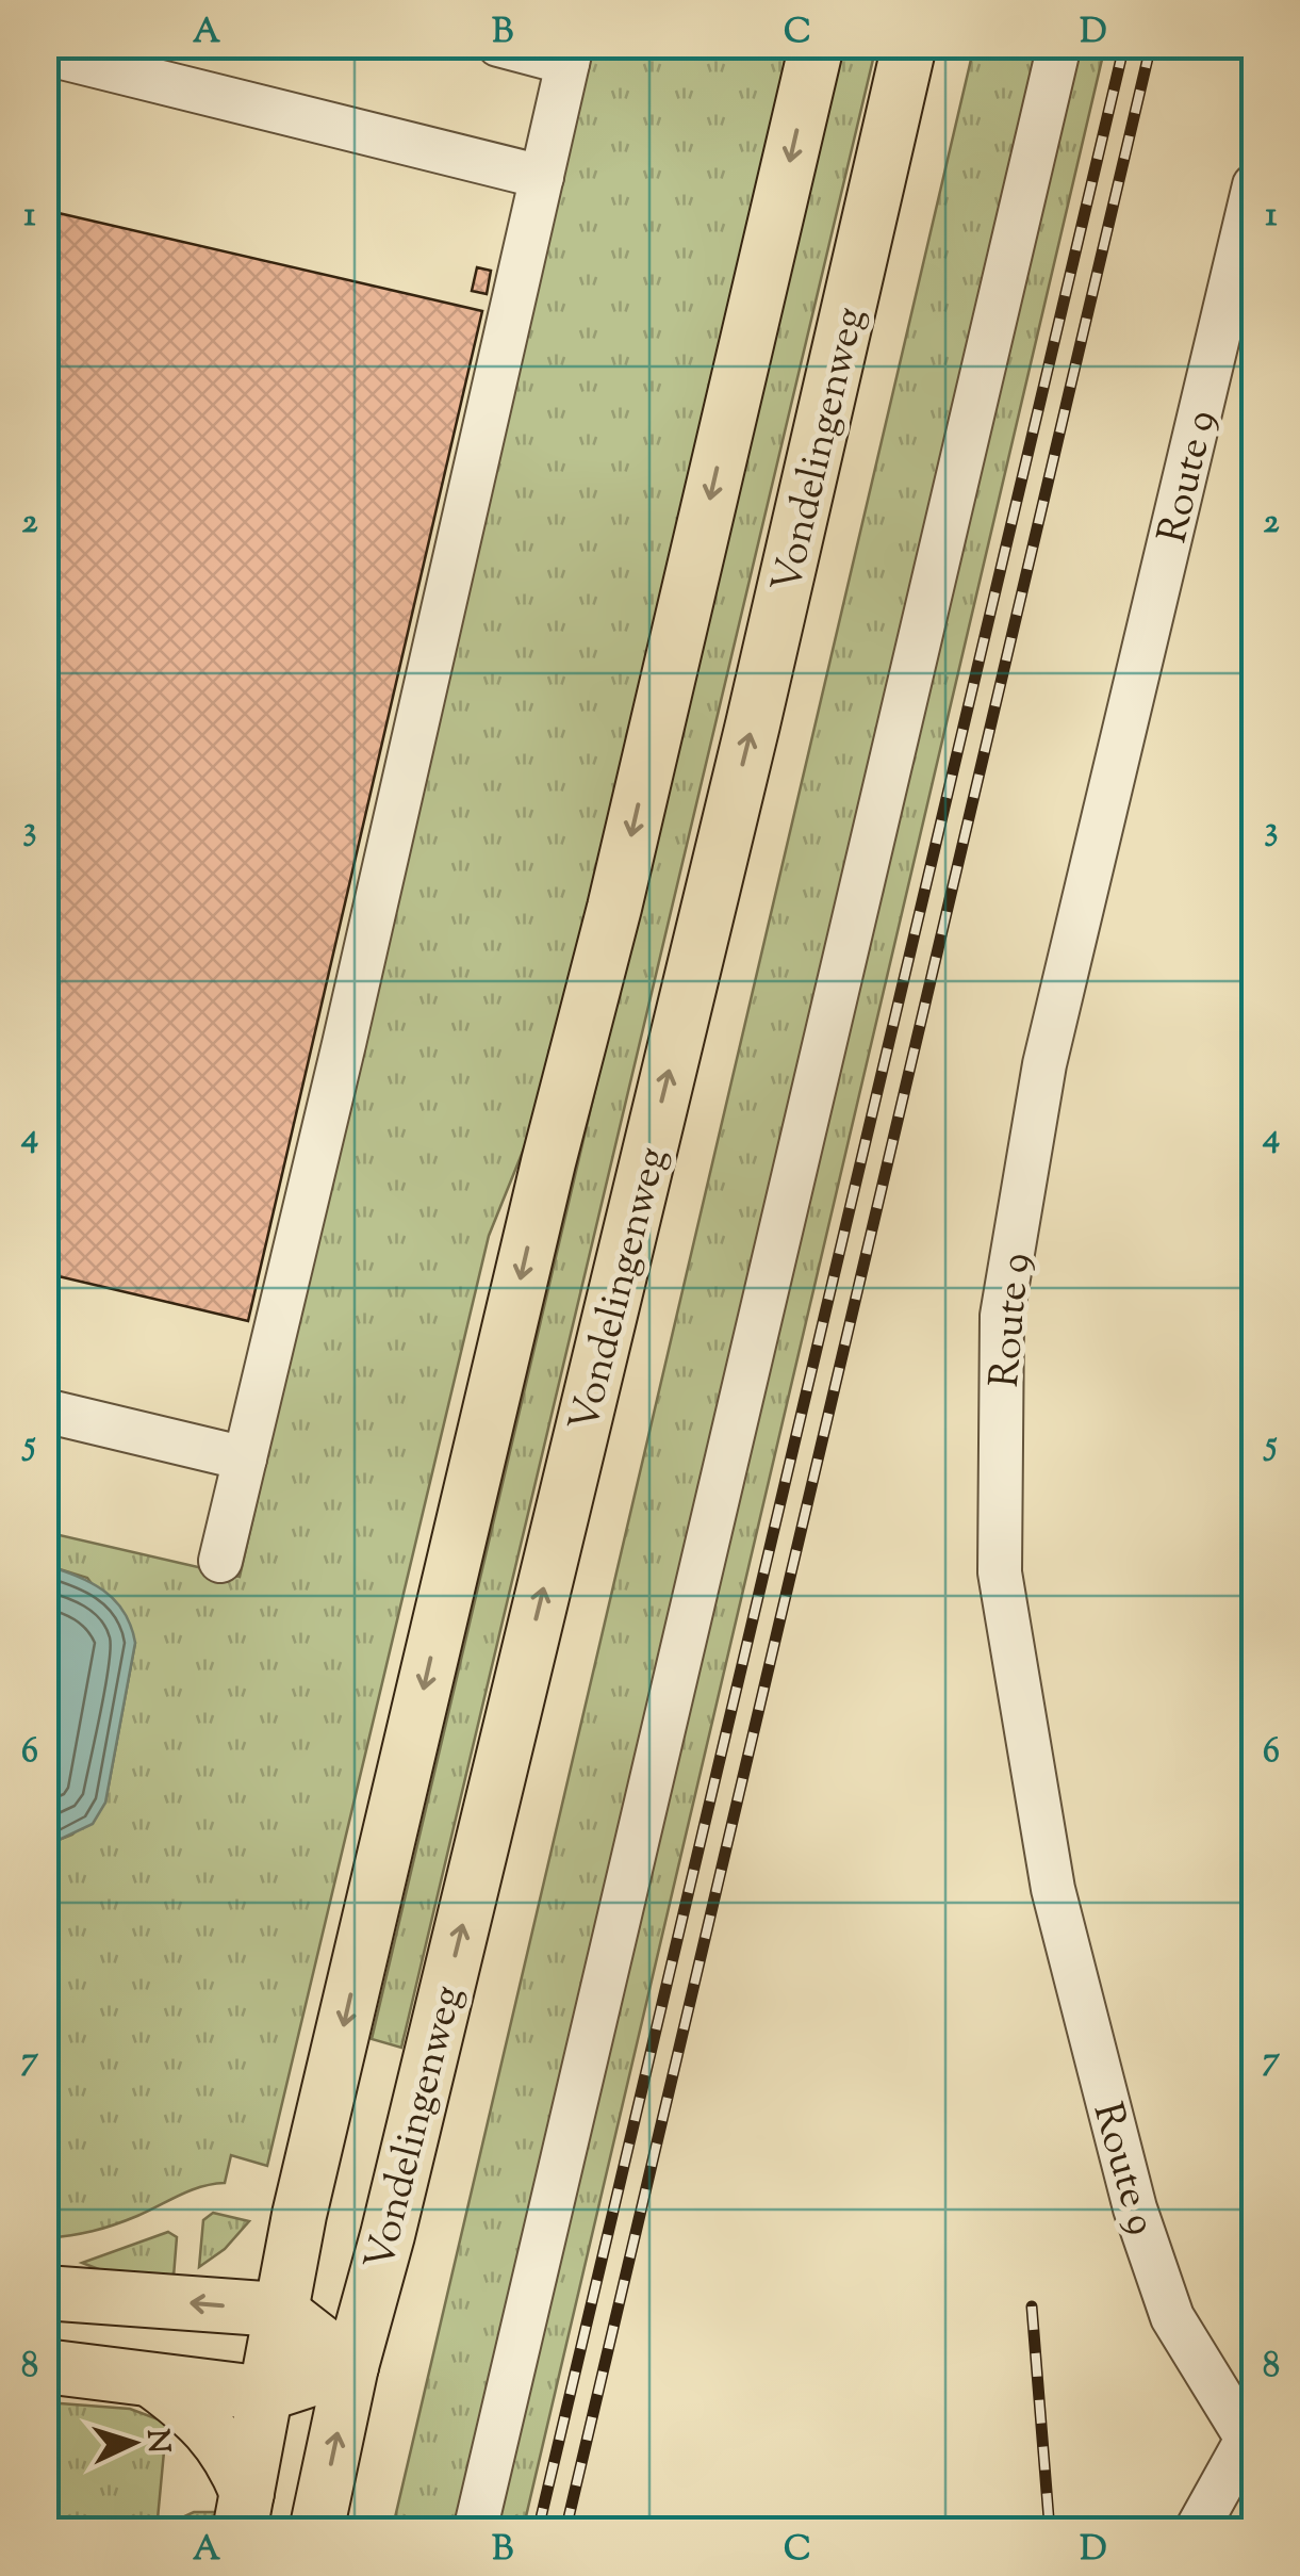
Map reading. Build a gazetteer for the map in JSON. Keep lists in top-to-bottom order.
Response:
{
  "streets": {
    "main road": ["Vondelingenweg"],
    "lane": ["Route 9"]
  },
  "north": "right",
  "grid": {
    "columns": [
      "A",
      "B",
      "C",
      "D"
    ],
    "rows": [
      "1",
      "2",
      "3",
      "4",
      "5",
      "6",
      "7",
      "8"
    ]
  }
}
